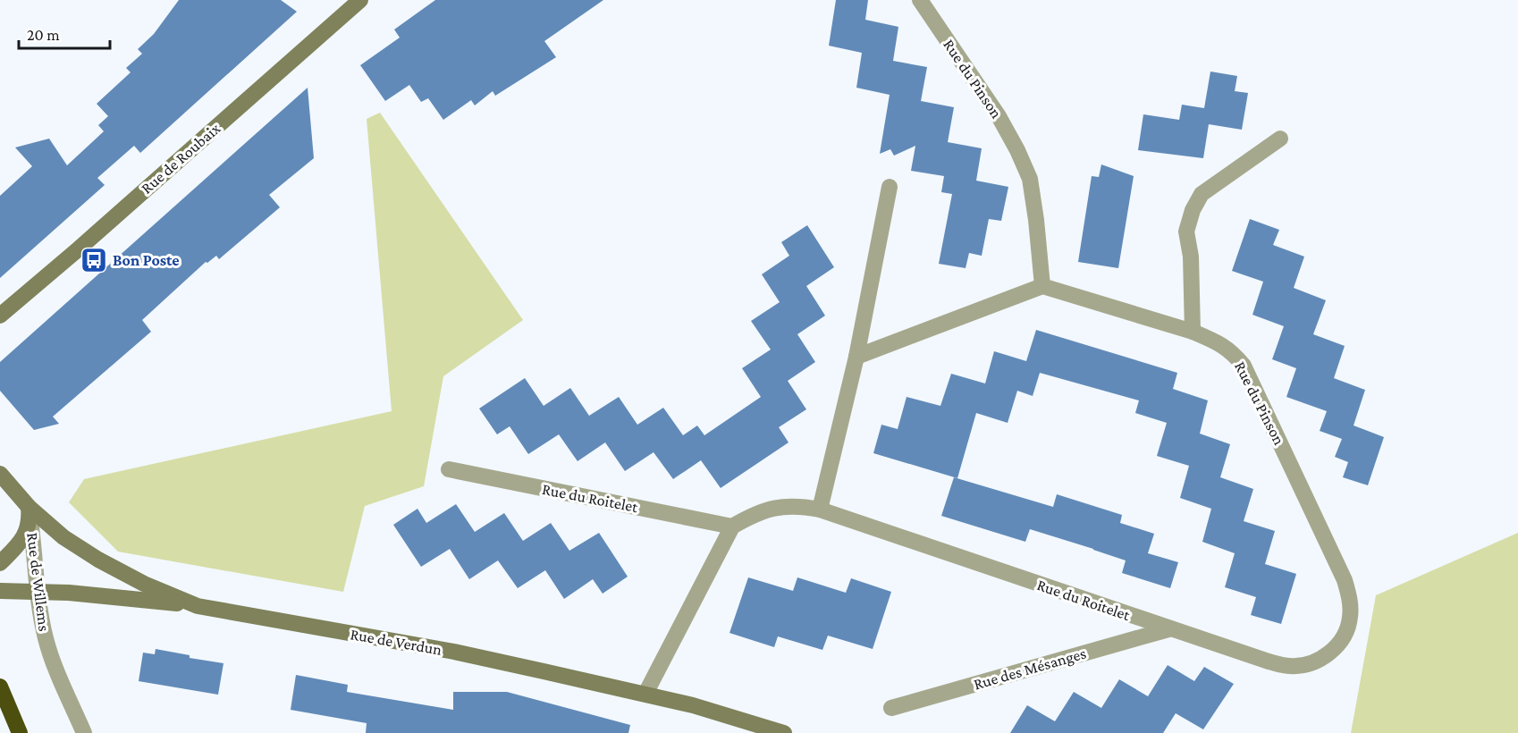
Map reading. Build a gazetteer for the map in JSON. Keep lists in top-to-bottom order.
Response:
{
  "streets": {
    "main road": ["Rue de Roubaix", "Rue de Willems", "Rue de Verdun"],
    "street": ["Rue du Pinson", "Rue du Roitelet", "Rue des Mésanges"]
  },
  "crossings": [
    ["Rue du Pinson", "Rue du Roitelet"],
    ["Rue du Roitelet", "Rue des Mésanges"],
    ["Rue de Willems", "Rue de Verdun"]
  ],
  "places": {
    "bus stop": ["Bon Poste"]
  },
  "scale_bar": "20 m"
}
